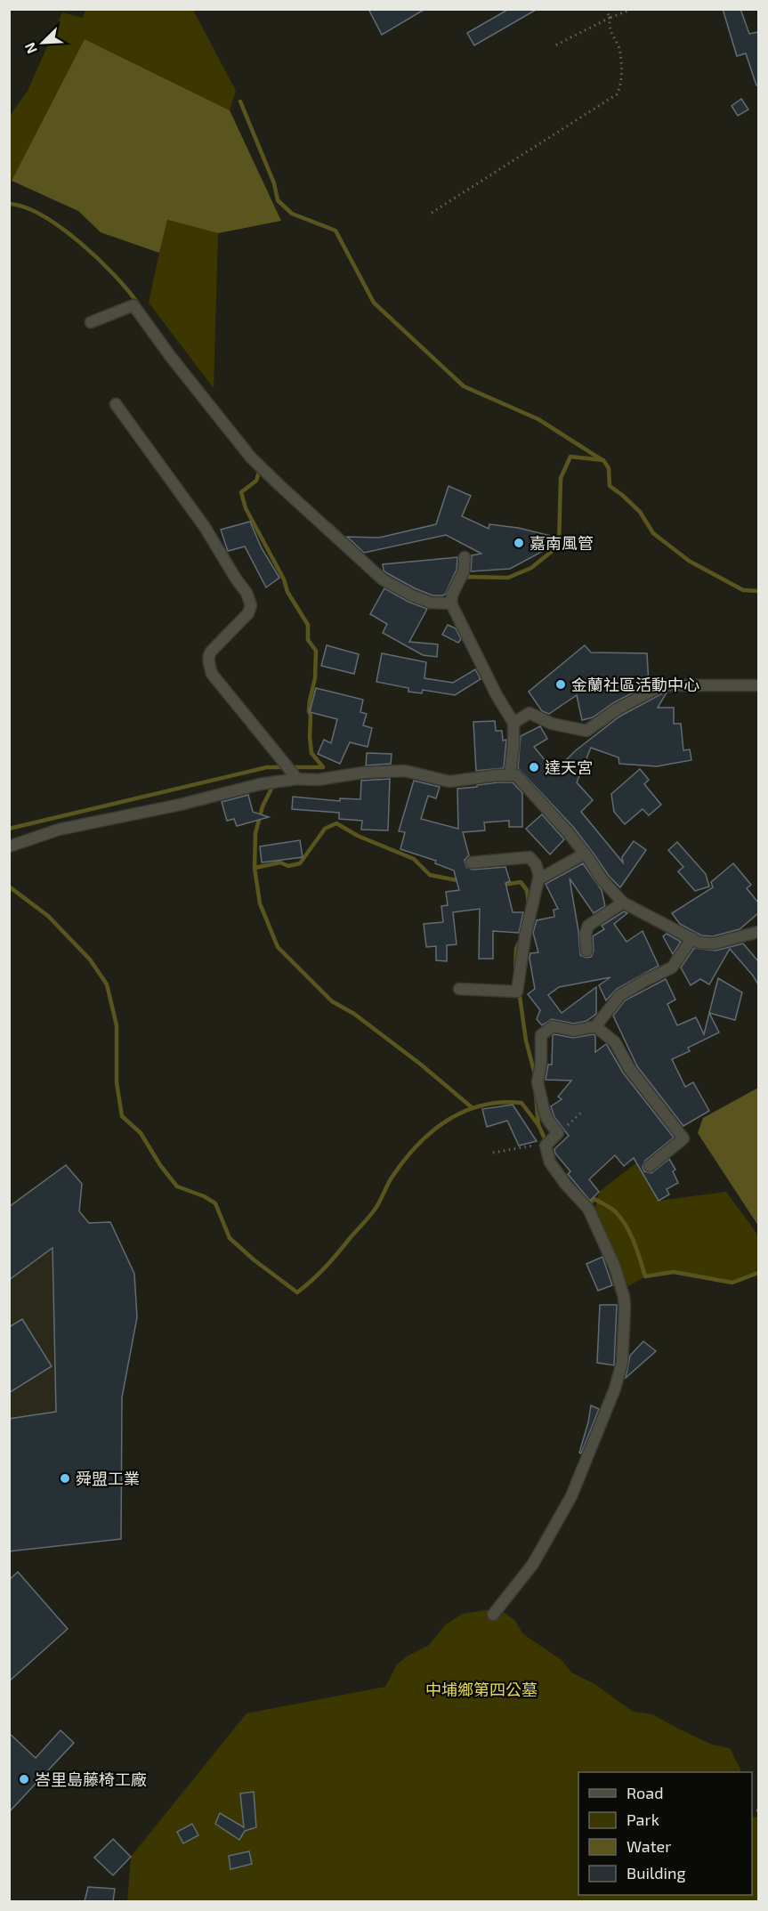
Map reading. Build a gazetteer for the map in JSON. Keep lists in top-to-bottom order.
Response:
{
  "parks": ["中埔鄉第四公墓"],
  "places": [
    "嘉南風管",
    "金蘭社區活動中心",
    "達天宮",
    "舜盟工業",
    "峇里島藤椅工廠"
  ],
  "legend": [
    "Road",
    "Park",
    "Water",
    "Building"
  ],
  "north": "bottom left"
}
